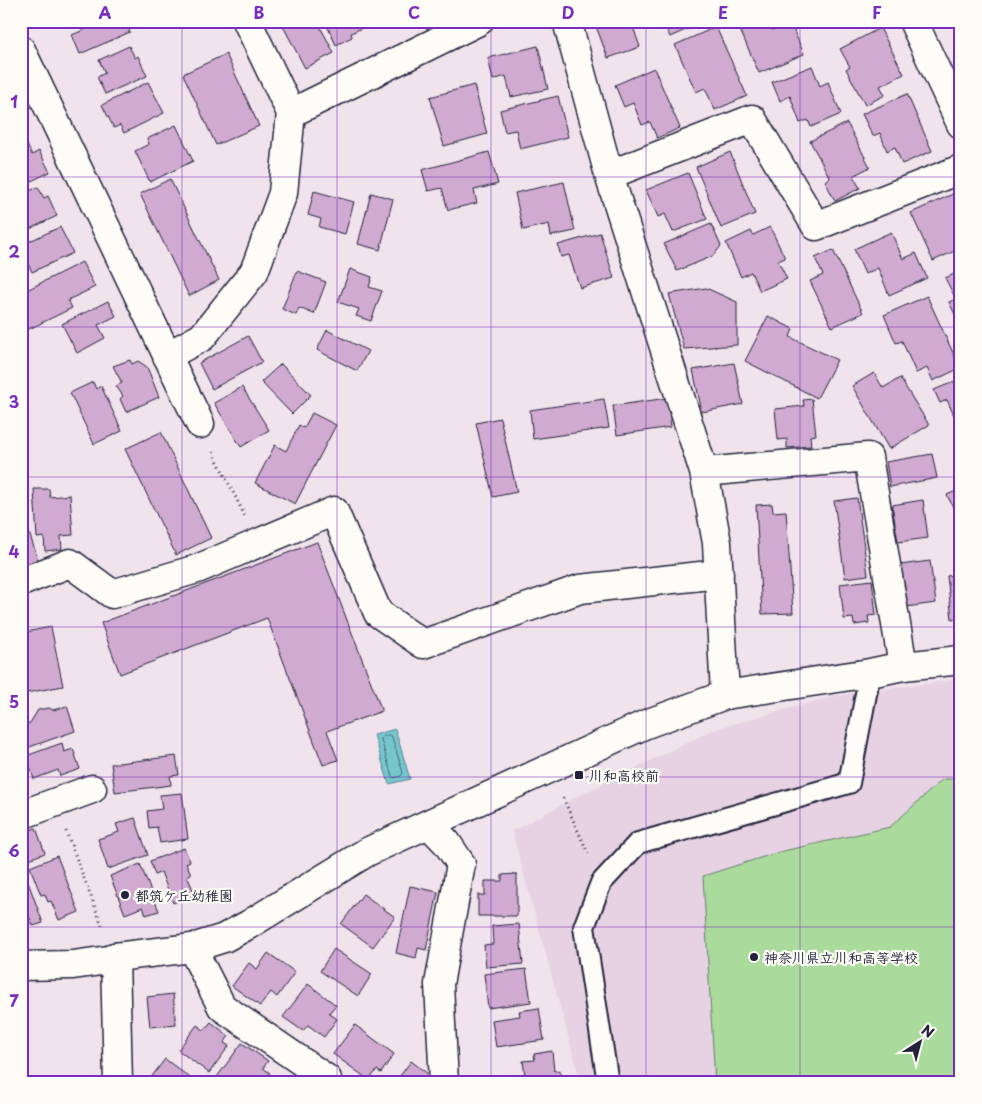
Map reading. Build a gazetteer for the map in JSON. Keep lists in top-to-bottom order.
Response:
{
  "places": {
    "transit": ["川和高校前"],
    "other": ["都筑ケ丘幼稚園", "神奈川県立川和高等学校"]
  },
  "north": "top right",
  "grid": {
    "columns": [
      "A",
      "B",
      "C",
      "D",
      "E",
      "F"
    ],
    "rows": [
      "1",
      "2",
      "3",
      "4",
      "5",
      "6",
      "7"
    ]
  }
}
